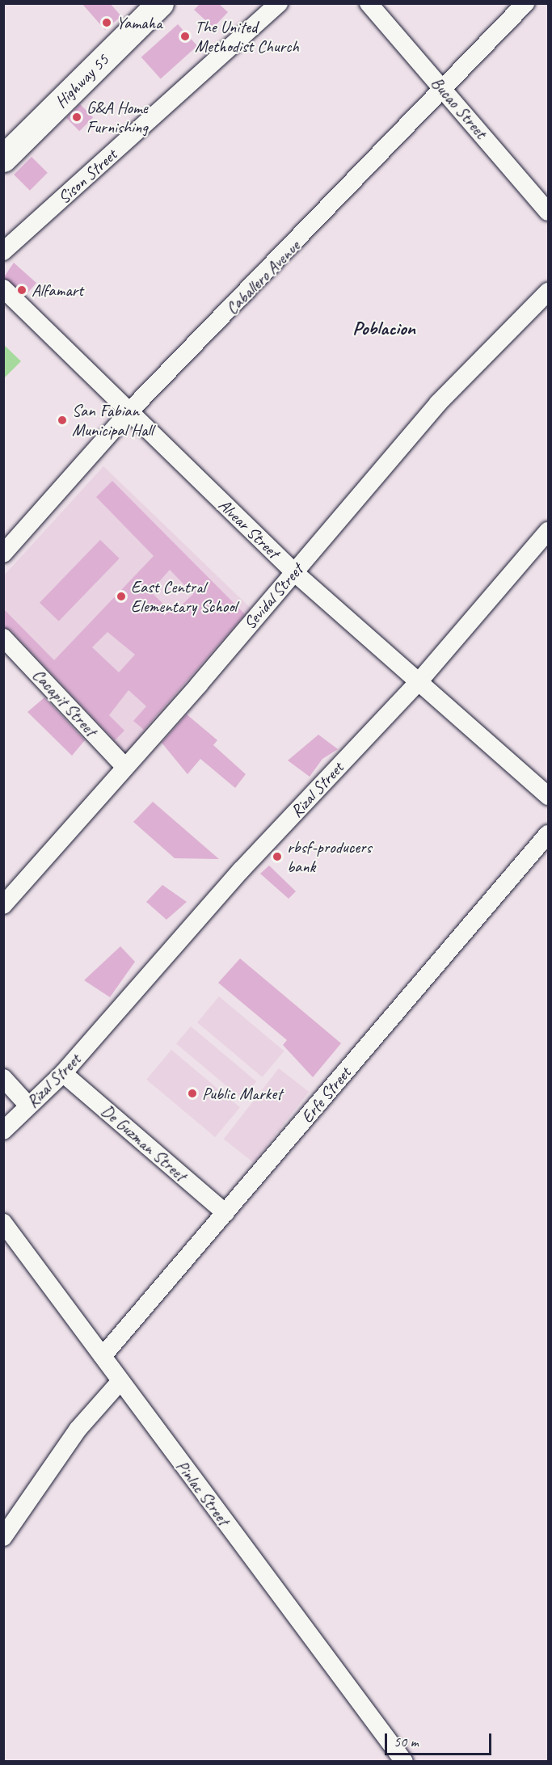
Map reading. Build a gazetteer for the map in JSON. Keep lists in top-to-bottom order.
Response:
{
  "streets": {
    "highway": ["Highway 55"],
    "street": [
      "Bucao Street",
      "Sison Street",
      "Caballero Avenue",
      "Alvear Street",
      "Sevidal Street",
      "Cacapit Street",
      "Rizal Street",
      "Erfe Street",
      "De Guzman Street",
      "Pinlac Street"
    ]
  },
  "crossings": [
    ["Bucao Street", "Caballero Avenue"],
    ["Caballero Avenue", "Alvear Street"],
    ["Alvear Street", "Sevidal Street"],
    ["Alvear Street", "Rizal Street"],
    ["Sevidal Street", "Cacapit Street"],
    ["Rizal Street", "De Guzman Street"],
    ["Erfe Street", "De Guzman Street"],
    ["Erfe Street", "Pinlac Street"]
  ],
  "districts": ["Poblacion"],
  "places": [
    "Yamaha",
    "The United Methodist Church",
    "G&A Home Furnishing",
    "Alfamart",
    "San Fabian Municipal Hall",
    "East Central Elementary School",
    "rbsf-producers bank",
    "Public Market"
  ],
  "scale_bar": "50 m"
}
